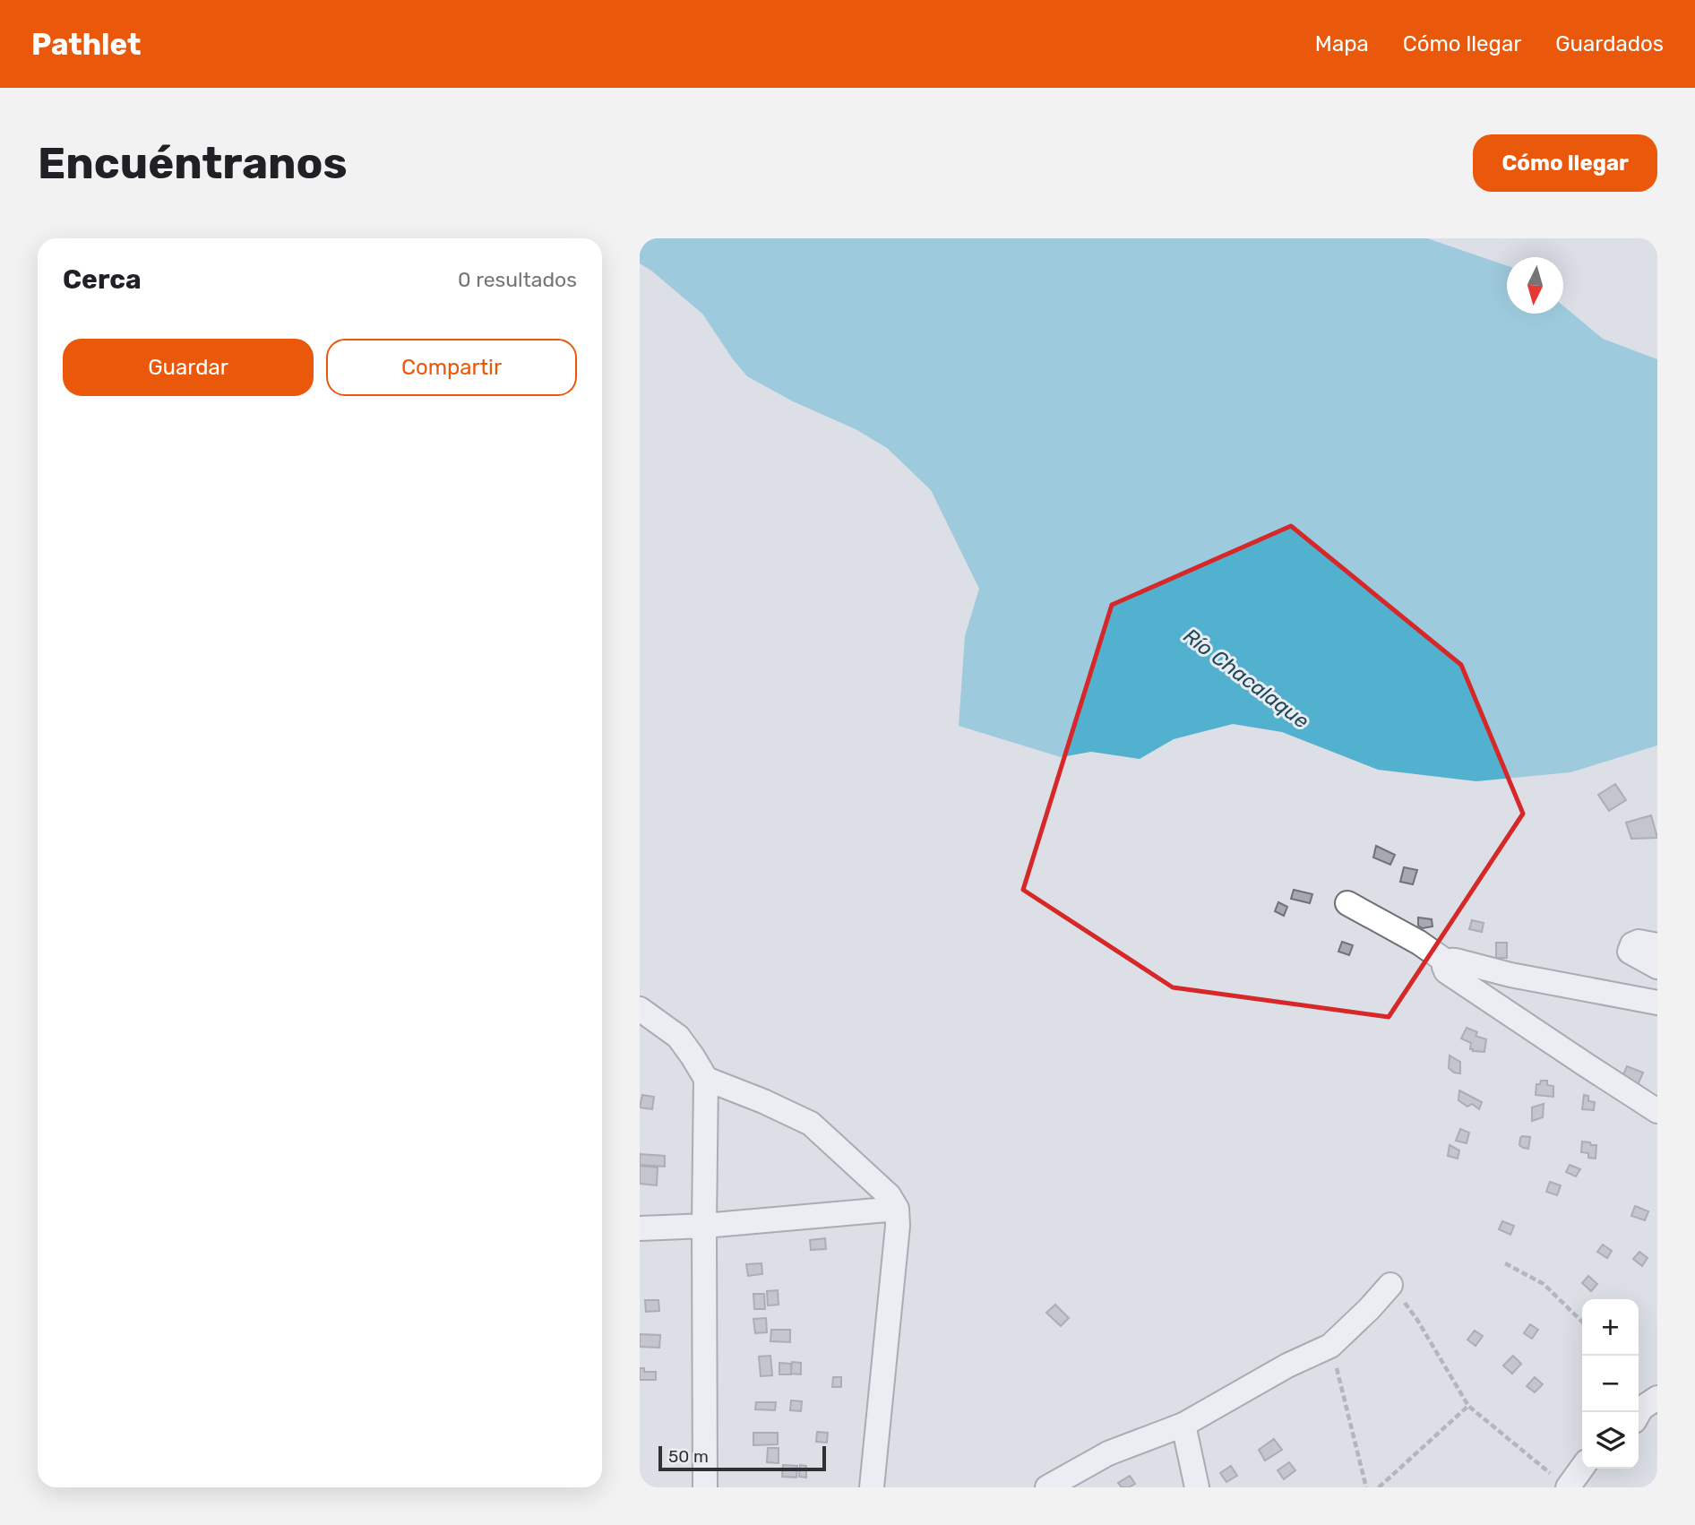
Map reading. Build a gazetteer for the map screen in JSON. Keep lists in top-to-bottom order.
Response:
{
  "water": ["Río Chacalaque"],
  "scale_bar": "50 m",
  "north": "bottom",
  "page": {
    "header": "Pathlet",
    "nav": ["Mapa", "Cómo llegar", "Guardados"],
    "buttons": [
      "Cómo llegar",
      ["Guardar", "Compartir"]
    ],
    "title": "Encuéntranos",
    "heading": ["Cerca", "0 resultados"],
    "map_buttons": ["+", "−"],
    "scale": "50 m"
  }
}
